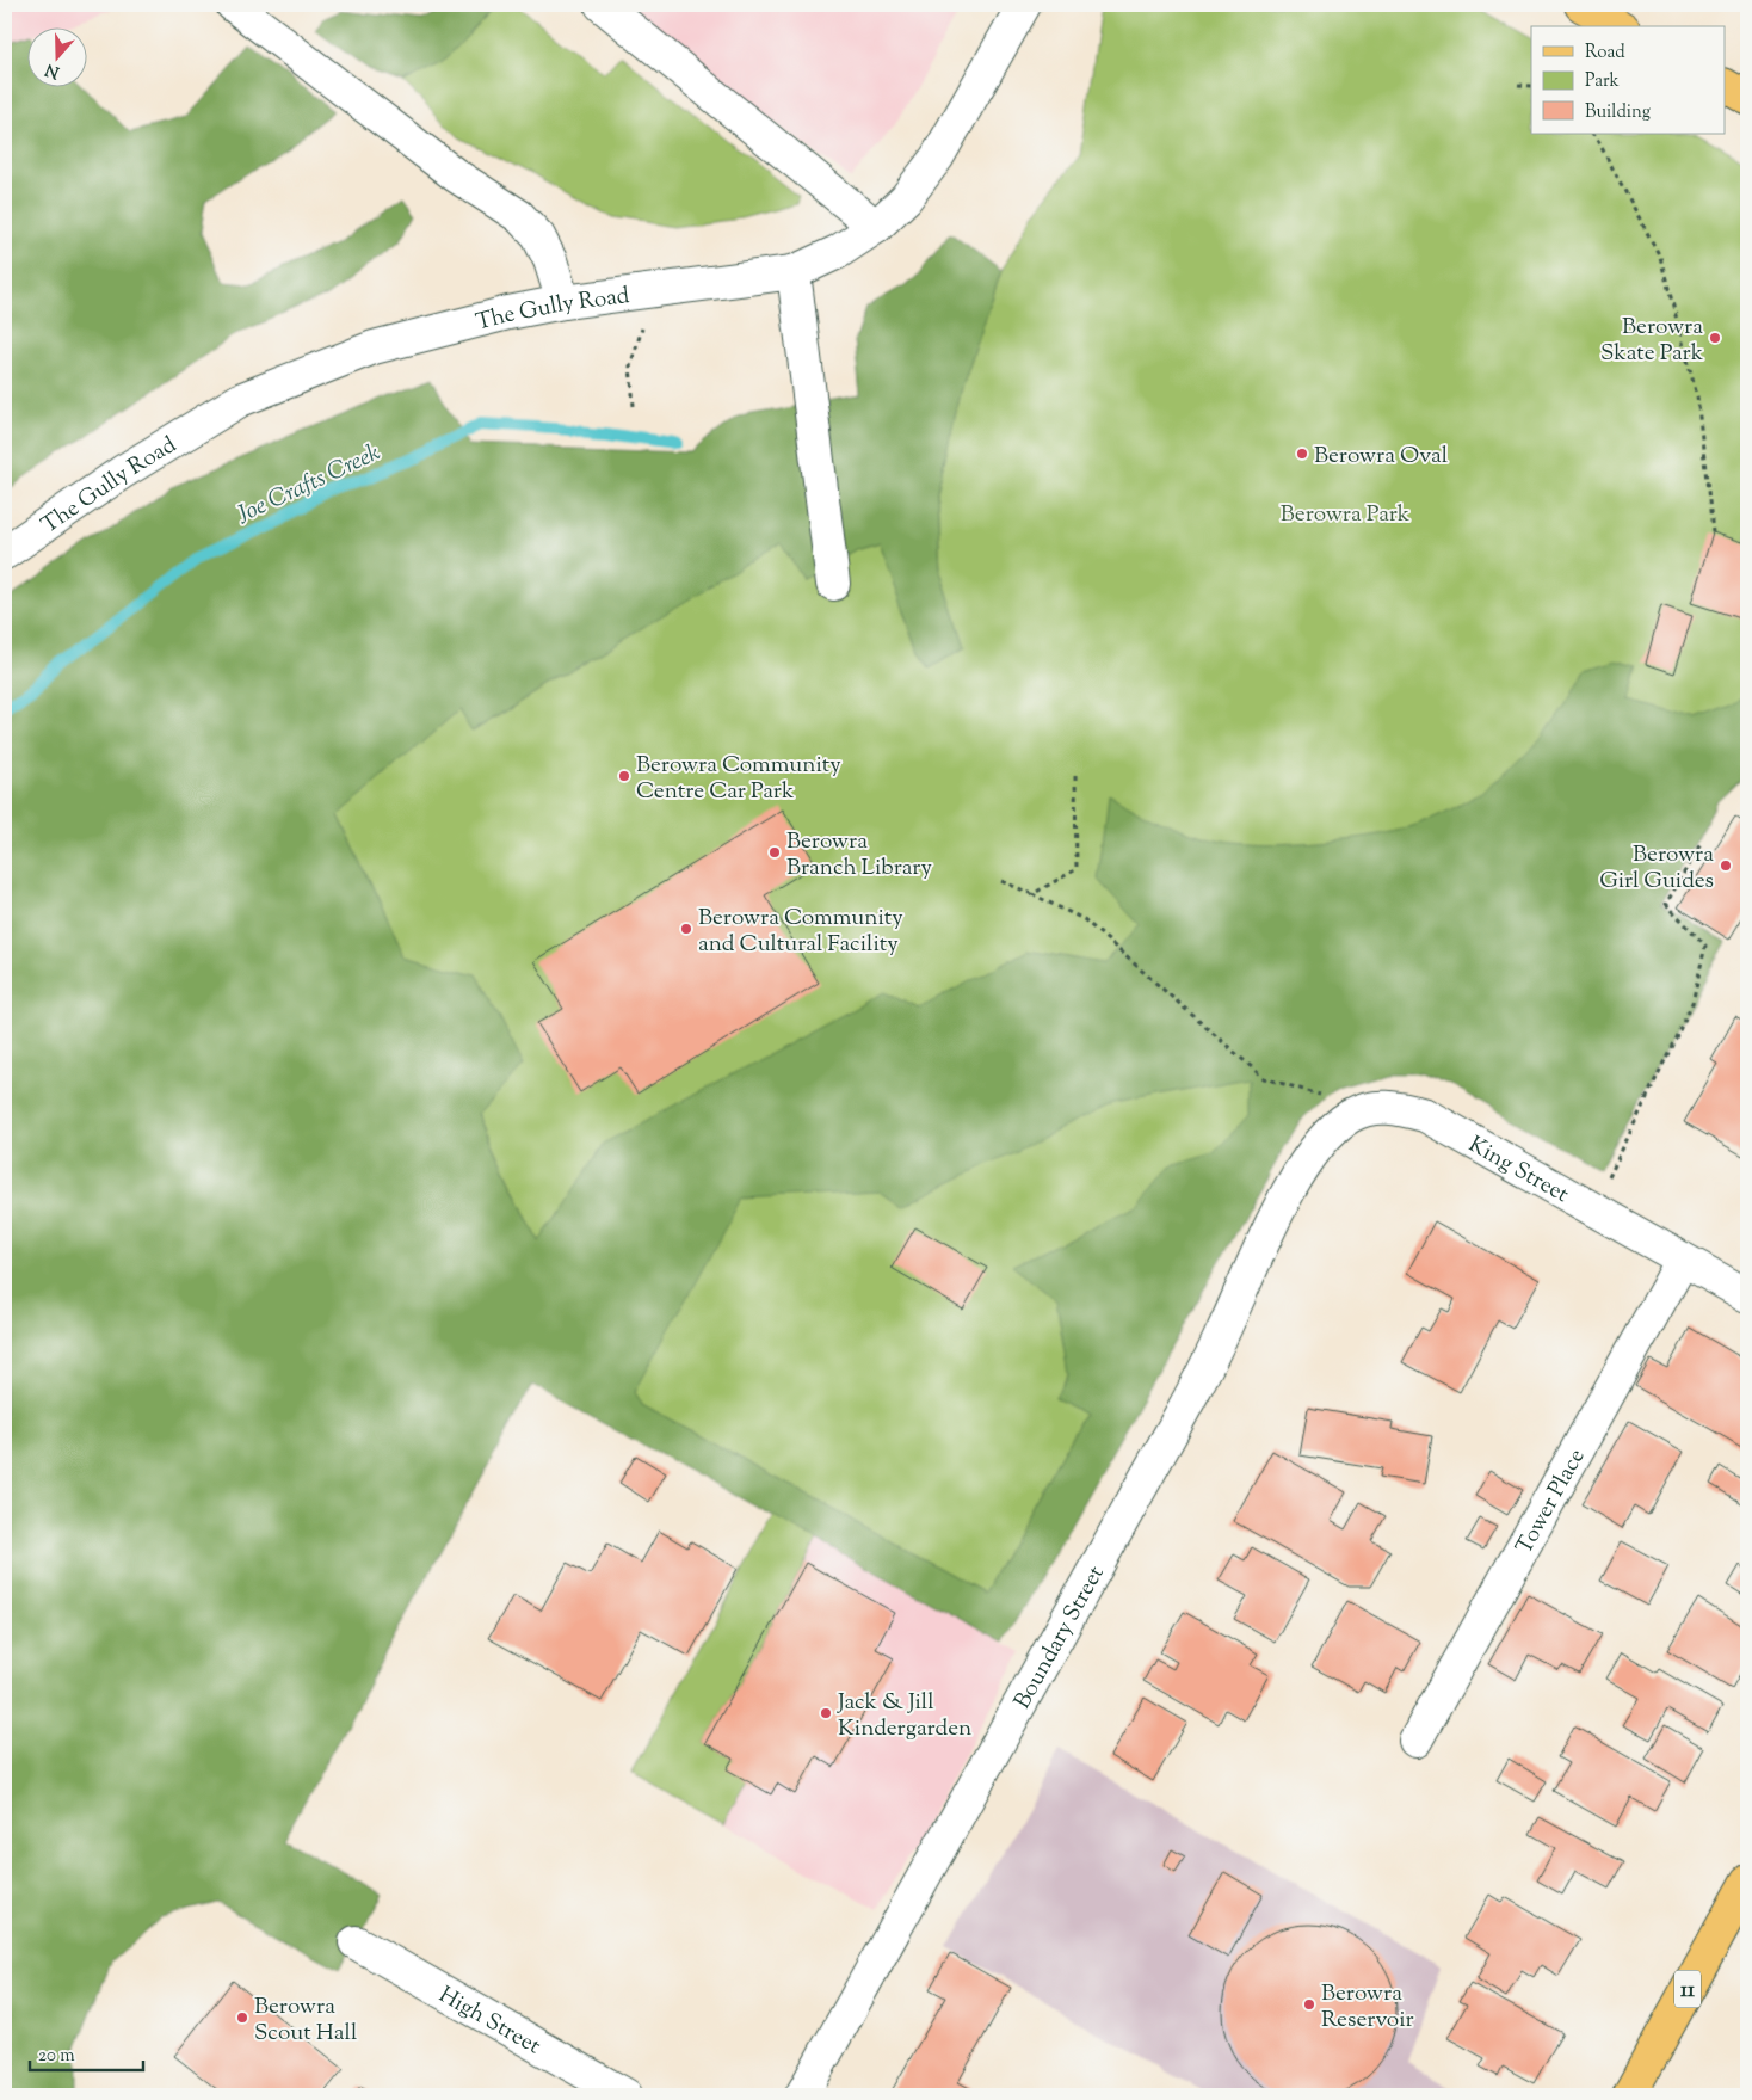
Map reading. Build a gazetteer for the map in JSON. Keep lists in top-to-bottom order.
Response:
{
  "streets": {
    "main road": ["11"],
    "street": [
      "The Gully Road",
      "King Street",
      "Tower Place",
      "Boundary Street",
      "High Street"
    ]
  },
  "crossings": [
    ["King Street", "Tower Place"],
    ["King Street", "Boundary Street"]
  ],
  "water": ["Joe Crafts Creek"],
  "parks": ["Berowra Park"],
  "places": [
    "Berowra Skate Park",
    "Berowra Oval",
    "Berowra Community Centre Car Park",
    "Berowra Branch Library",
    "Berowra Girl Guides",
    "Berowra Community and Cultural Facility",
    "Jack & Jill Kindergarden",
    "Berowra Reservoir",
    "Berowra Scout Hall"
  ],
  "legend": ["Road", "Park", "Building"],
  "scale_bar": "20 m",
  "north": "bottom"
}
